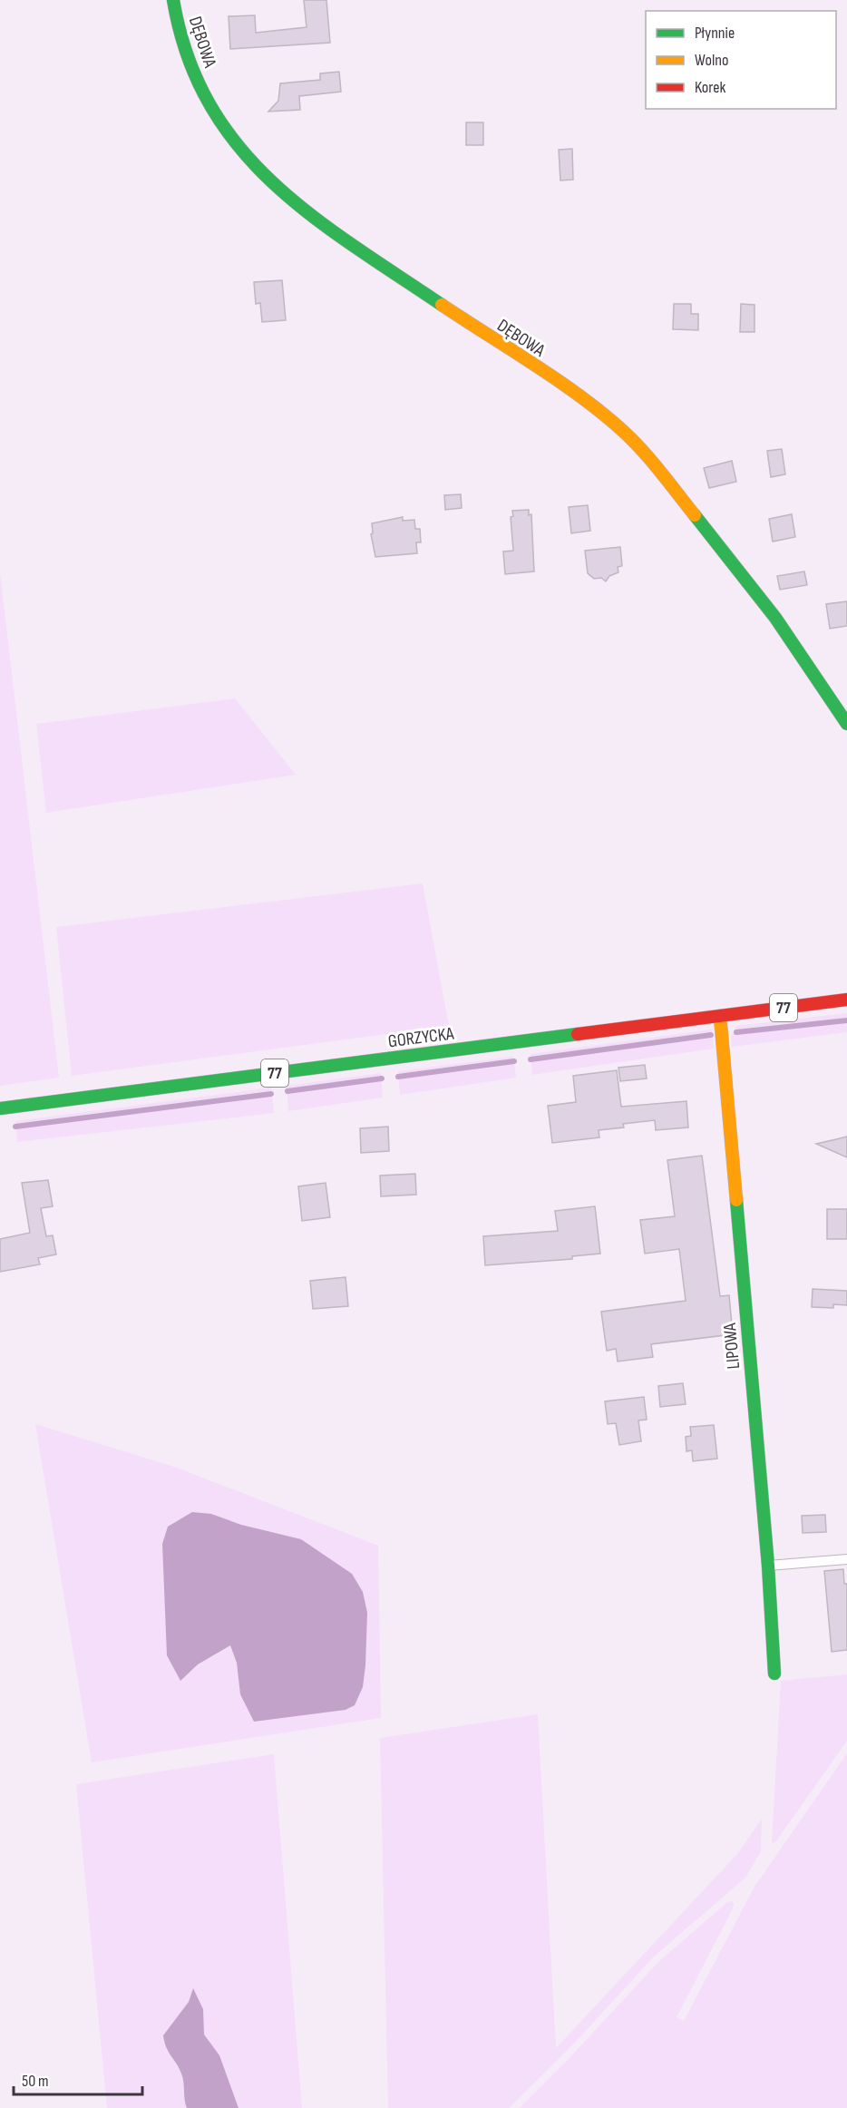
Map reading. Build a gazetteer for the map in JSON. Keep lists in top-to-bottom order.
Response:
{
  "streets": {
    "street": [
      "DĘBOWA",
      "77",
      "GORZYCKA",
      "LIPOWA"
    ]
  },
  "crossings": [
    ["GORZYCKA", "LIPOWA"]
  ],
  "legend": ["Płynnie", "Wolno", "Korek"],
  "scale_bar": "50 m"
}
